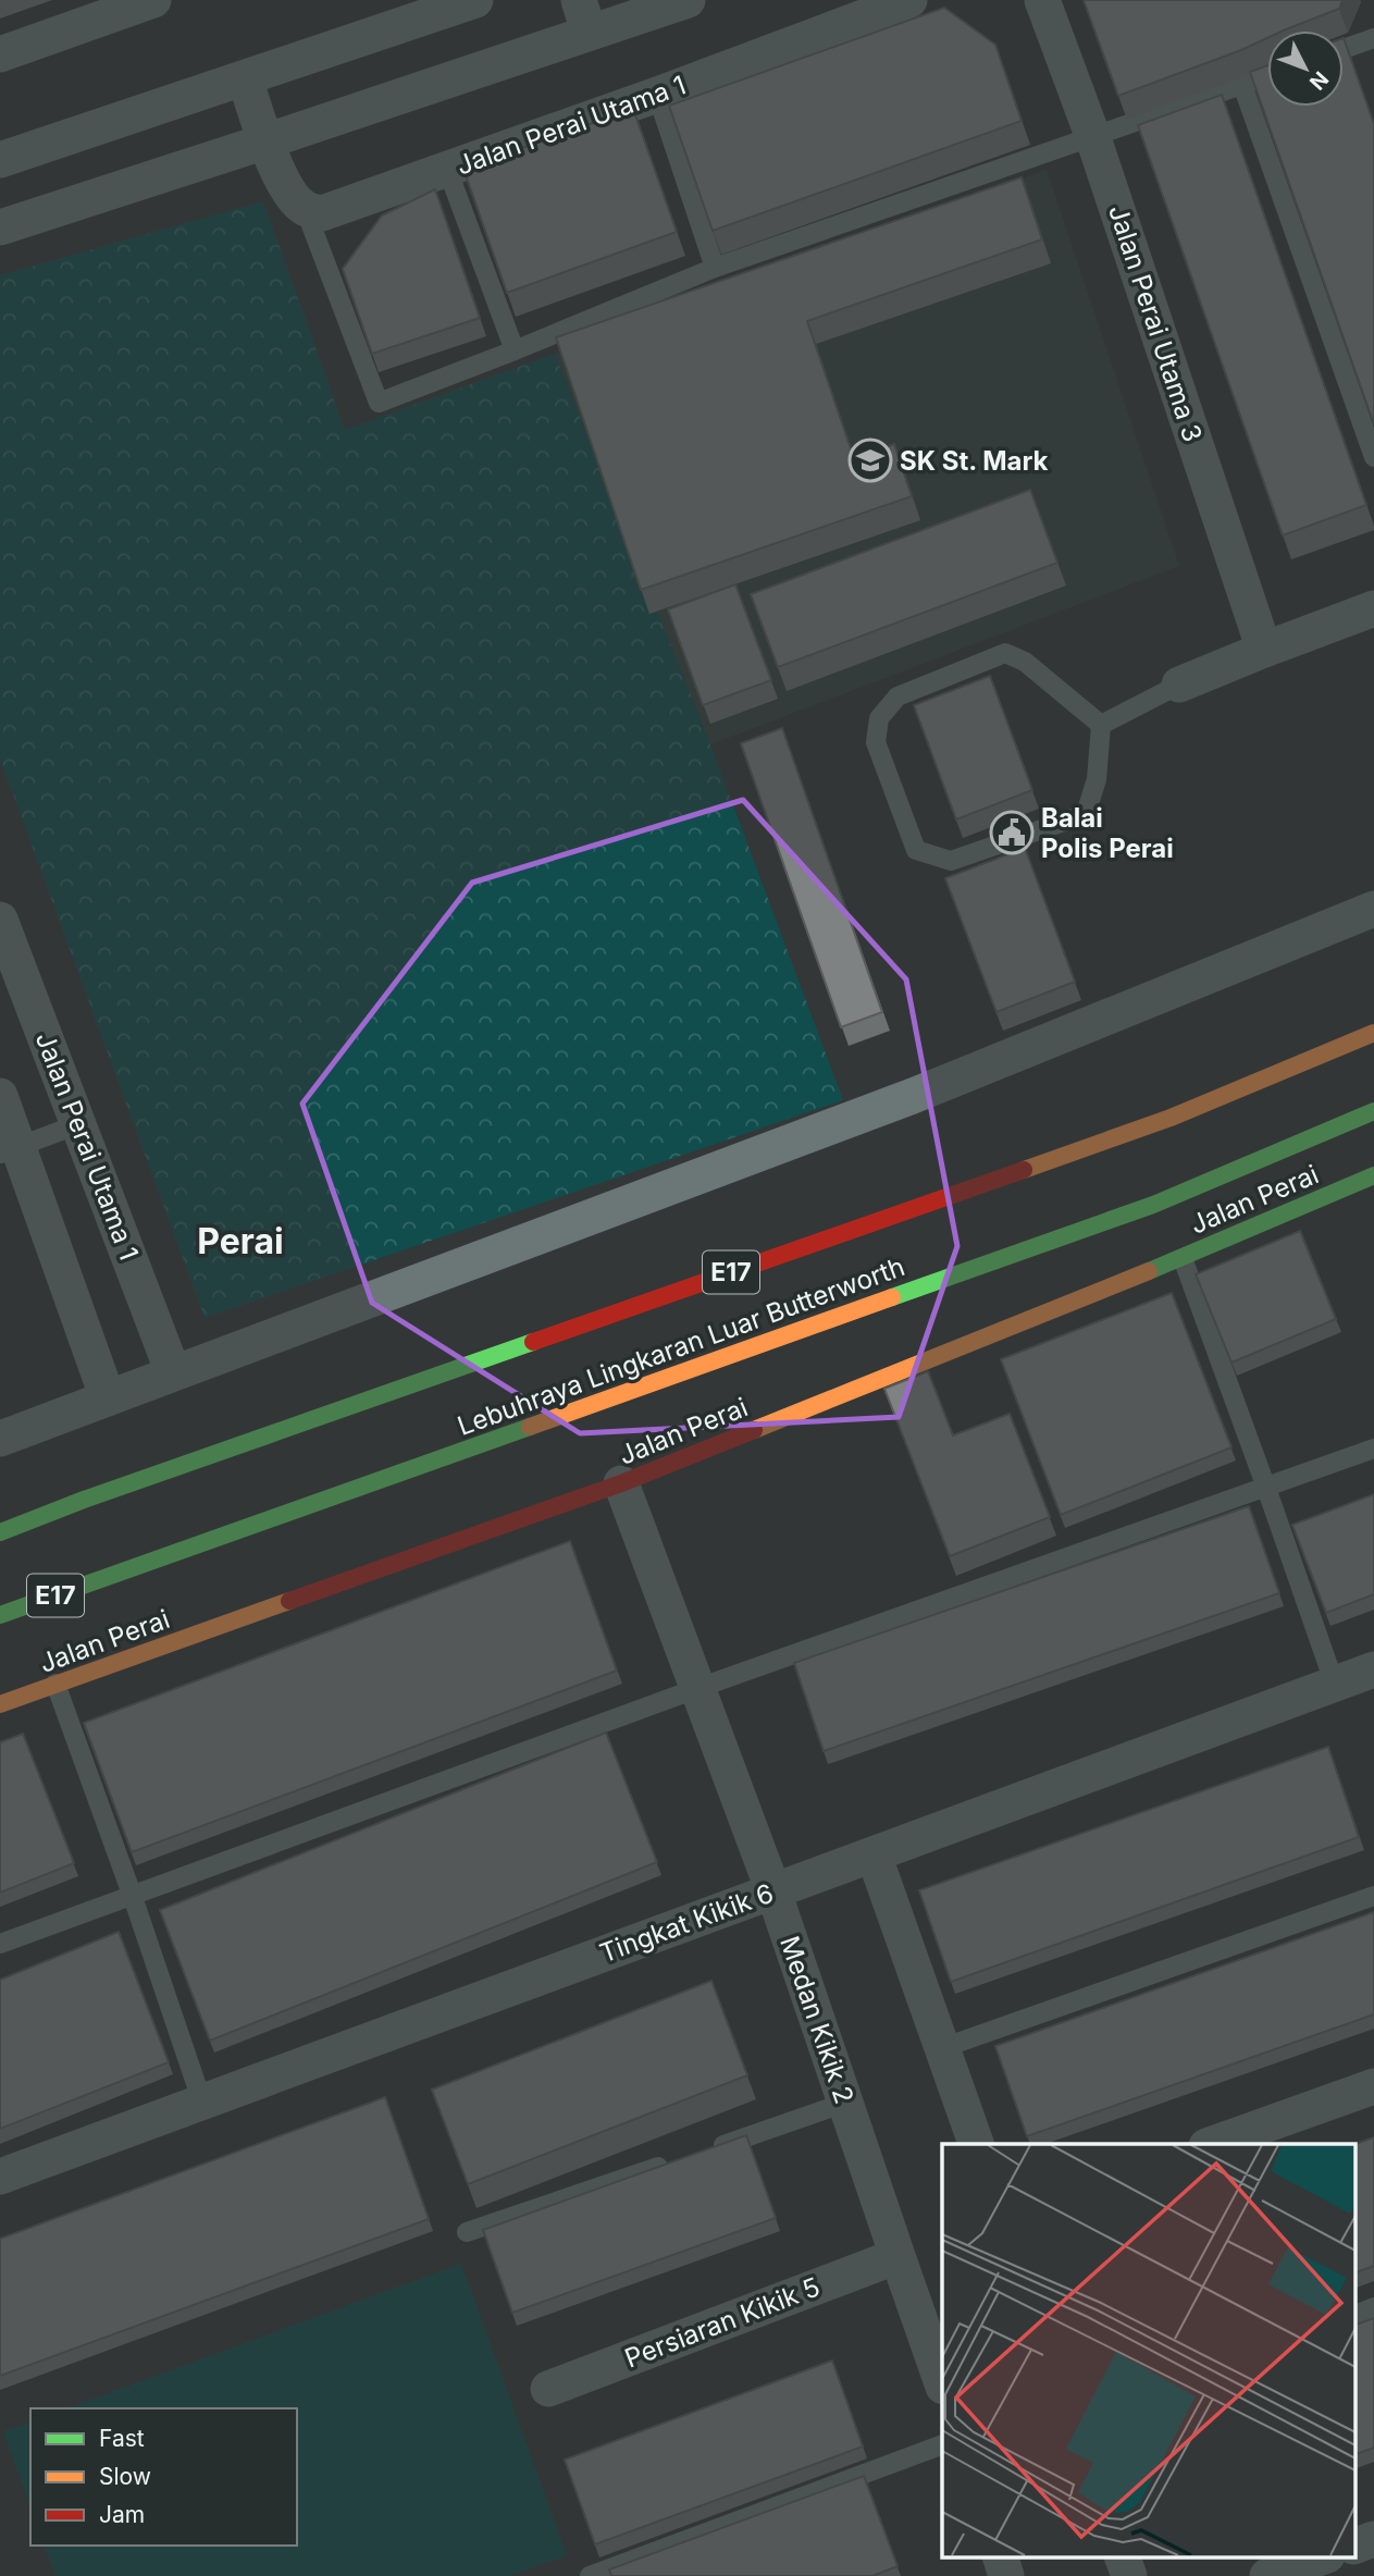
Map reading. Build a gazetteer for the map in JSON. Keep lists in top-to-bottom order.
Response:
{
  "streets": {
    "main road": ["Jalan Perai", "E17", "Lebuhraya Lingkaran Luar Butterworth"],
    "street": [
      "Jalan Perai Utama 1",
      "Jalan Perai Utama 3",
      "Tingkat Kikik 6",
      "Medan Kikik 2",
      "Persiaran Kikik 5"
    ]
  },
  "crossings": [
    ["Jalan Perai", "Medan Kikik 2"],
    ["Tingkat Kikik 6", "Medan Kikik 2"],
    ["Medan Kikik 2", "Persiaran Kikik 5"]
  ],
  "districts": ["Perai"],
  "places": {
    "school or university": ["SK St. Mark"],
    "public building": ["Balai Polis Perai"]
  },
  "legend": ["Fast", "Slow", "Jam"],
  "north": "bottom right"
}
